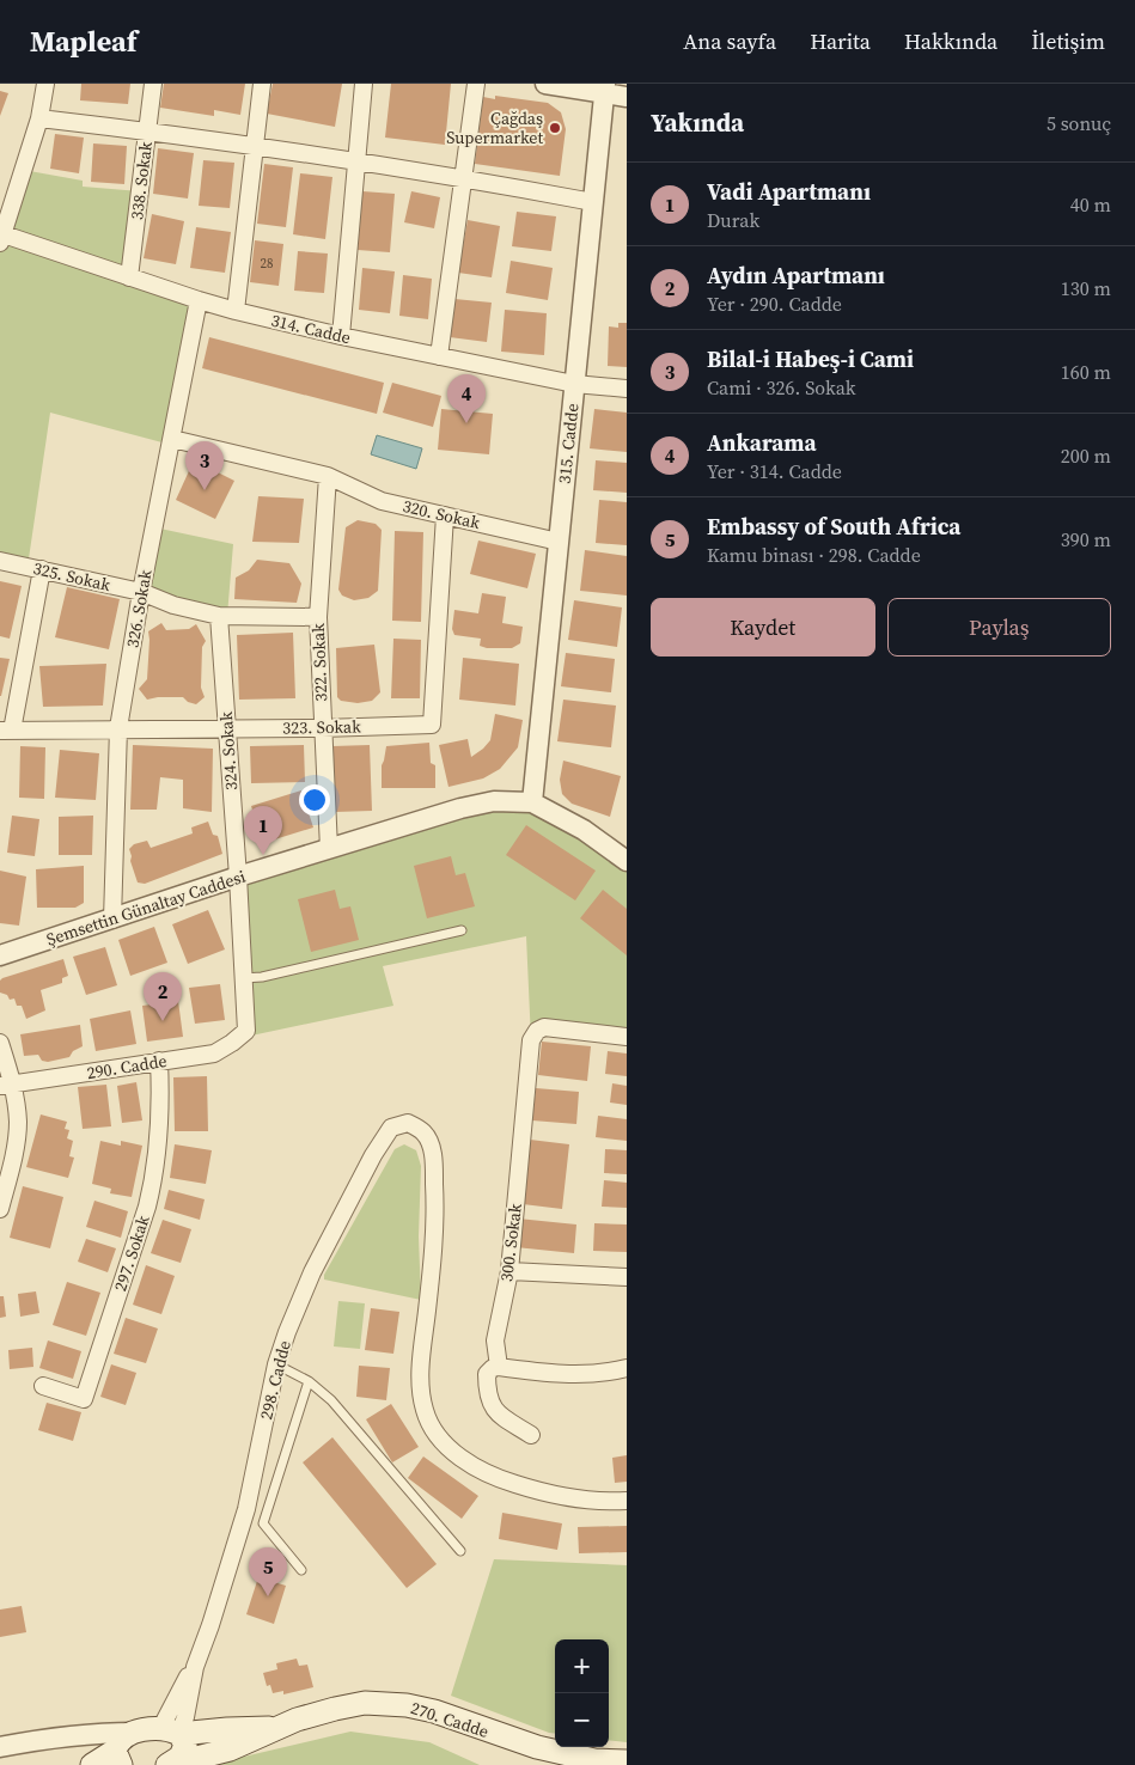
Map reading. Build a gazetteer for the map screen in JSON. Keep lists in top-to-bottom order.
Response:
{
  "streets": {
    "main road": ["270. Cadde"],
    "street": [
      "338. Sokak",
      "314. Cadde",
      "315. Cadde",
      "320. Sokak",
      "325. Sokak",
      "326. Sokak",
      "322. Sokak",
      "323. Sokak",
      "324. Sokak",
      "Şemsettin Günaltay Caddesi",
      "290. Cadde",
      "300. Sokak",
      "297. Sokak",
      "298. Cadde"
    ]
  },
  "crossings": [
    ["338. Sokak", "314. Cadde"],
    ["314. Cadde", "315. Cadde"],
    ["314. Cadde", "326. Sokak"],
    ["315. Cadde", "320. Sokak"],
    ["315. Cadde", "Şemsettin Günaltay Caddesi"],
    ["320. Sokak", "326. Sokak"],
    ["320. Sokak", "322. Sokak"],
    ["320. Sokak", "323. Sokak"],
    ["325. Sokak", "326. Sokak"],
    ["325. Sokak", "322. Sokak"],
    ["325. Sokak", "324. Sokak"],
    ["326. Sokak", "323. Sokak"],
    ["326. Sokak", "Şemsettin Günaltay Caddesi"],
    ["322. Sokak", "323. Sokak"],
    ["322. Sokak", "Şemsettin Günaltay Caddesi"],
    ["323. Sokak", "324. Sokak"],
    ["324. Sokak", "Şemsettin Günaltay Caddesi"],
    ["324. Sokak", "290. Cadde"],
    ["290. Cadde", "297. Sokak"],
    ["298. Cadde", "270. Cadde"]
  ],
  "places": ["Çağdaş Supermarket"],
  "house_numbers": ["28"],
  "page": {
    "header": "Mapleaf",
    "nav": [
      "Ana sayfa",
      "Harita",
      "Hakkında",
      "İletişim"
    ],
    "heading": ["Yakında", "5 sonuç"],
    "list": [
      {
        "mark": "1",
        "name": "Vadi Apartmanı",
        "note": "Durak",
        "value": "40 m"
      },
      {
        "mark": "2",
        "name": "Aydın Apartmanı",
        "note": "Yer · 290. Cadde",
        "value": "130 m"
      },
      {
        "mark": "3",
        "name": "Bilal-i Habeş-i Cami",
        "note": "Cami · 326. Sokak",
        "value": "160 m"
      },
      {
        "mark": "4",
        "name": "Ankarama",
        "note": "Yer · 314. Cadde",
        "value": "200 m"
      },
      {
        "mark": "5",
        "name": "Embassy of South Africa",
        "note": "Kamu binası · 298. Cadde",
        "value": "390 m"
      }
    ],
    "pins": [
      "4",
      "3",
      "1",
      "2",
      "5"
    ],
    "buttons": ["Kaydet", "Paylaş"],
    "map_buttons": ["+", "−"]
  }
}
